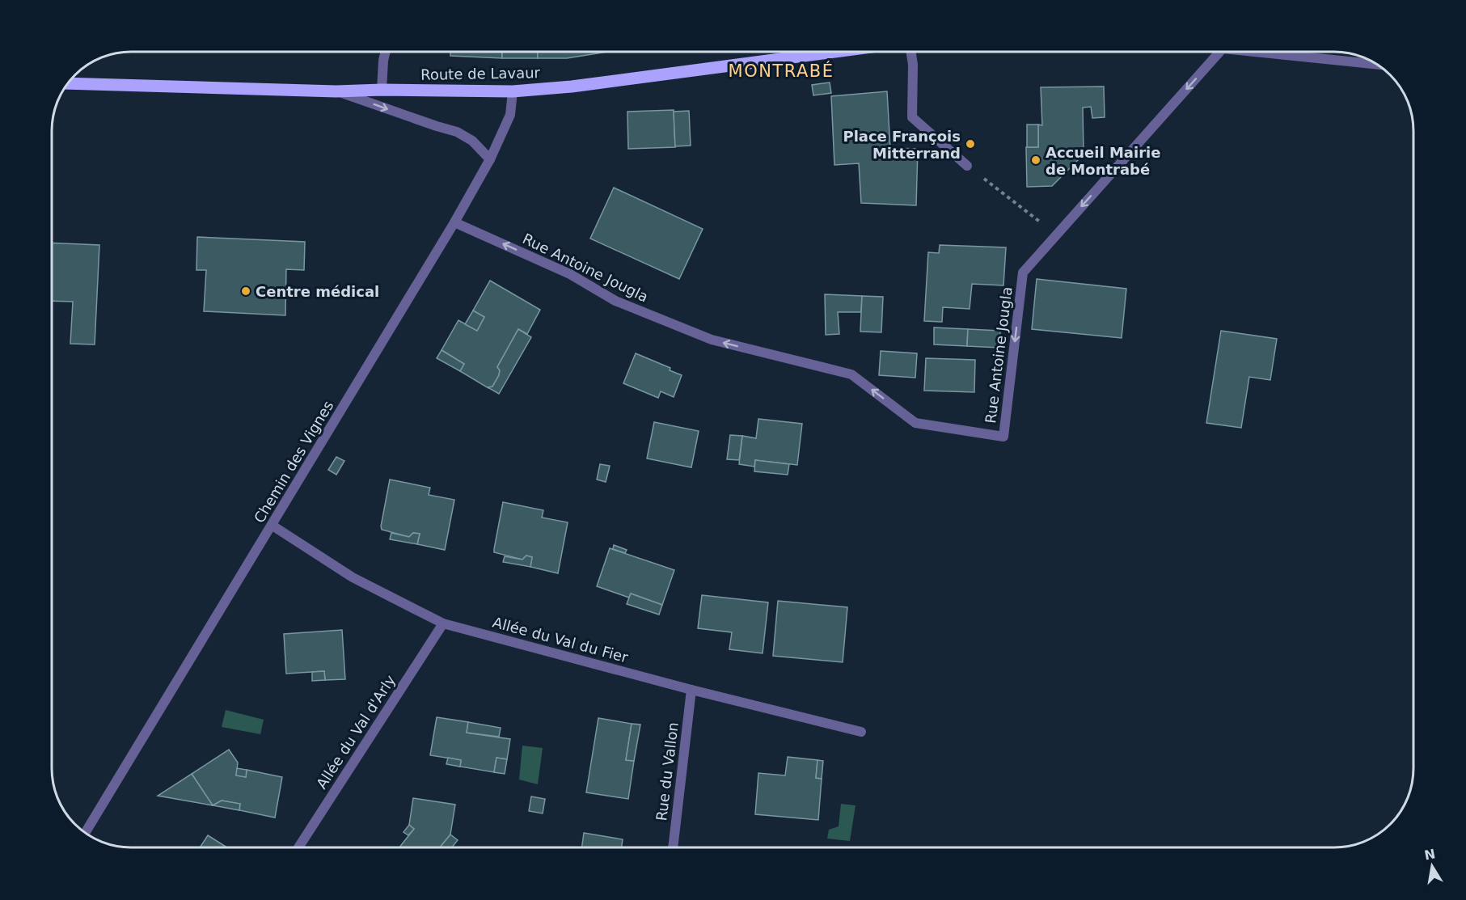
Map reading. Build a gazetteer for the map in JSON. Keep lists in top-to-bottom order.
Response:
{
  "streets": {
    "main road": ["Route de Lavaur"],
    "street": [
      "Rue Antoine Jougla",
      "Chemin des Vignes",
      "Allée du Val du Fier",
      "Allée du Val d'Arly",
      "Rue du Vallon"
    ]
  },
  "crossings": [
    ["Route de Lavaur", "Chemin des Vignes"],
    ["Rue Antoine Jougla", "Chemin des Vignes"],
    ["Chemin des Vignes", "Allée du Val du Fier"],
    ["Allée du Val du Fier", "Allée du Val d'Arly"],
    ["Allée du Val du Fier", "Rue du Vallon"]
  ],
  "districts": ["MONTRABÉ"],
  "places": ["Place François Mitterrand", "Accueil Mairie de Montrabé", "Centre médical"],
  "north": "top"
}
